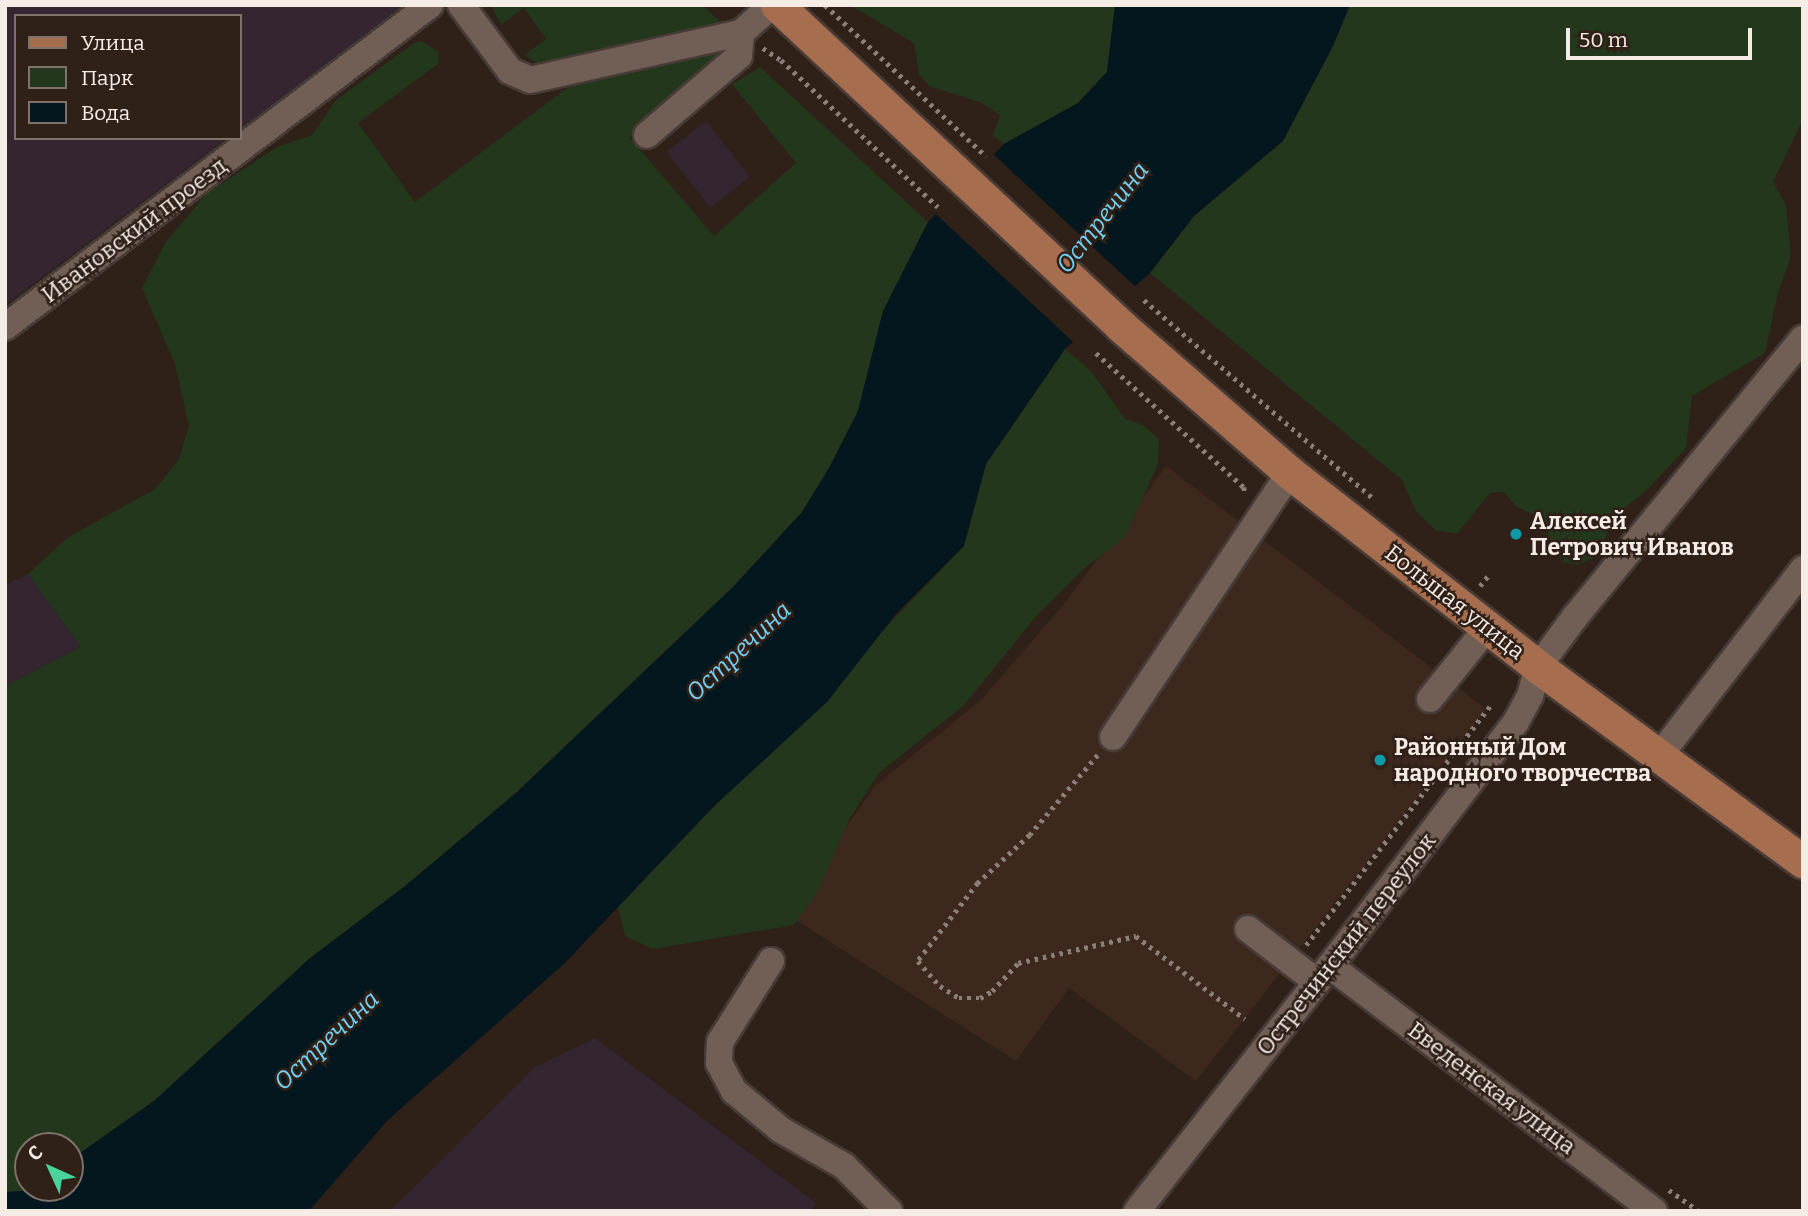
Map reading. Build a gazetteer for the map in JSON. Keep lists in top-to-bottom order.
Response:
{
  "streets": {
    "main road": ["Большая улица"],
    "street": ["Ивановский проезд", "Остречинский переулок", "Введенская улица"]
  },
  "crossings": [
    ["Большая улица", "Остречинский переулок"],
    ["Остречинский переулок", "Введенская улица"]
  ],
  "water": ["Остречина"],
  "places": ["Алексей Петрович Иванов", "Районный Дом народного творчества"],
  "legend": ["Улица", "Парк", "Вода"],
  "scale_bar": "50 m",
  "north": "top left"
}
